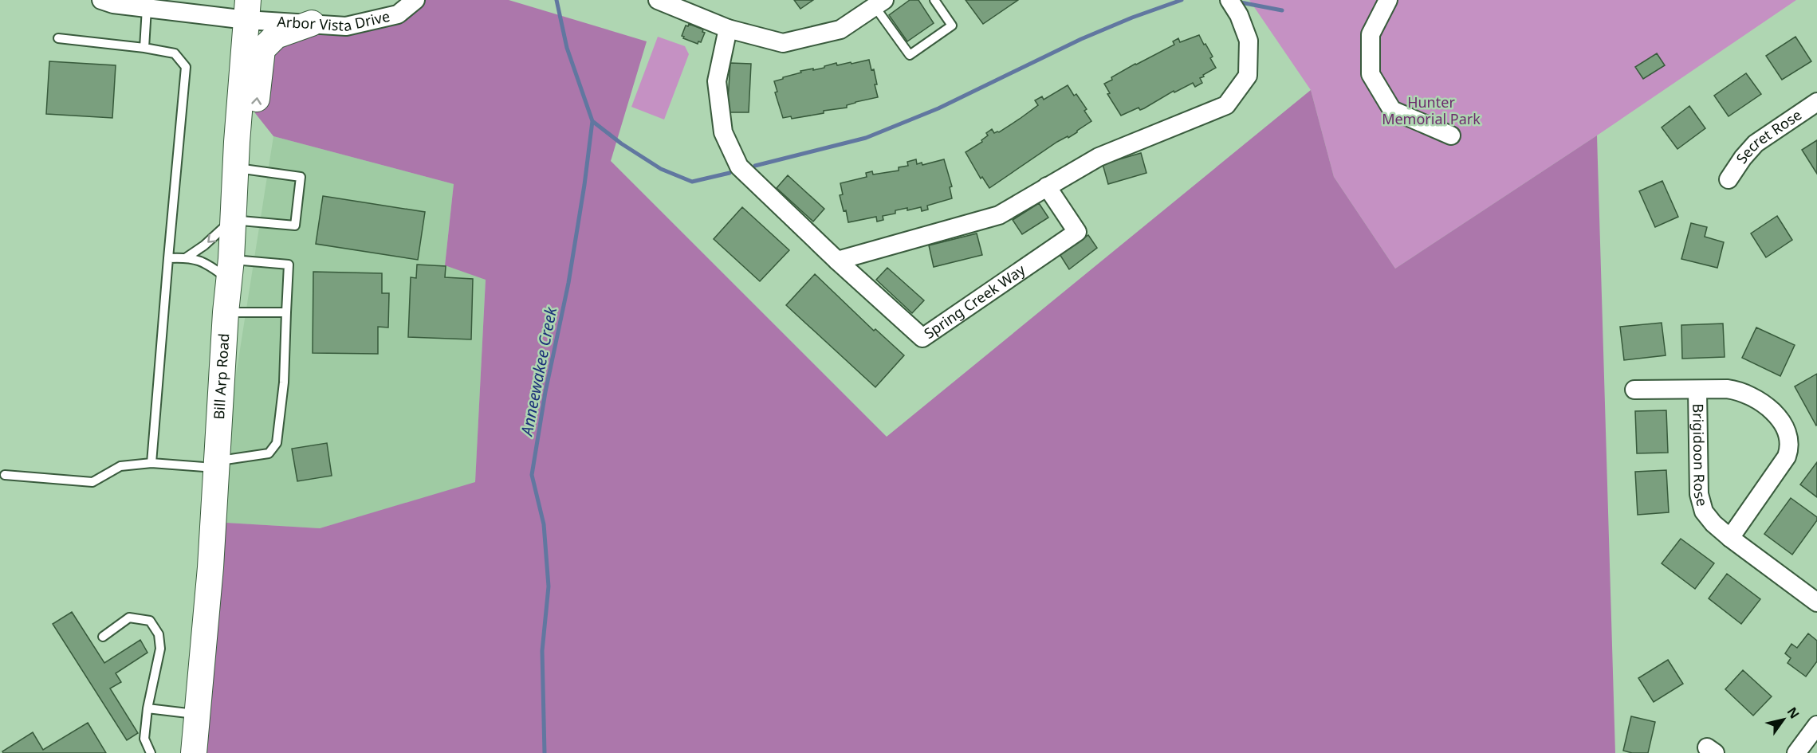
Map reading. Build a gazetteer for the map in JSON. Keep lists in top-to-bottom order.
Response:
{
  "streets": {
    "main road": ["Bill Arp Road"],
    "street": [
      "Arbor Vista Drive",
      "Secret Rose",
      "Spring Creek Way",
      "Brigidoon Rose"
    ]
  },
  "crossings": [
    ["Arbor Vista Drive", "Bill Arp Road"]
  ],
  "water": ["Anneewakee Creek"],
  "parks": ["Hunter Memorial Park"],
  "north": "top right"
}
